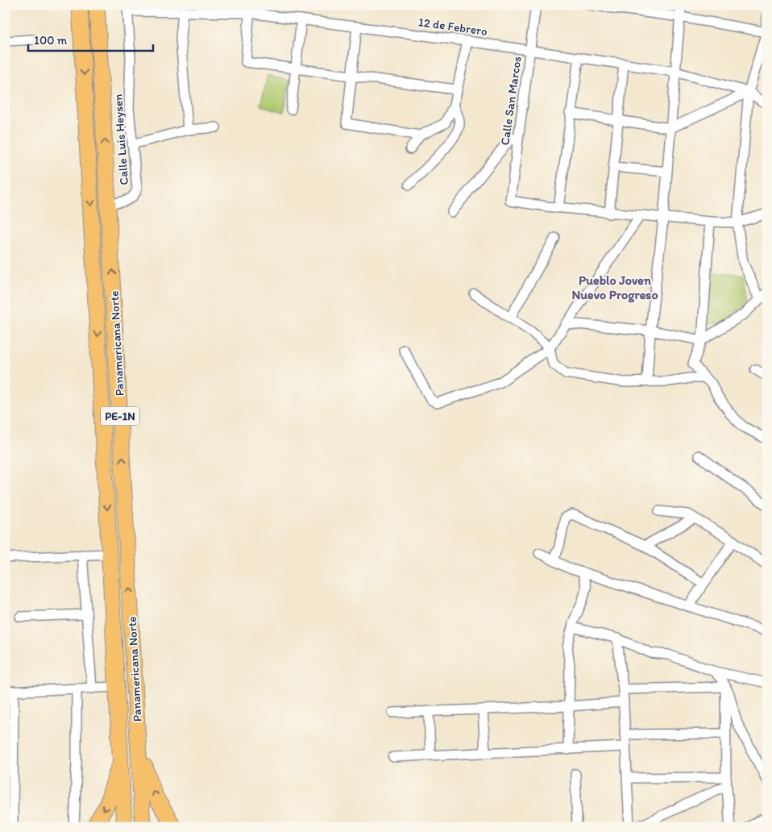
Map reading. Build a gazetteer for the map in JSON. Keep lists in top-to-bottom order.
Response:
{
  "streets": {
    "highway": ["Panamericana Norte", "PE-1N"],
    "street": ["12 de Febrero", "Calle San Marcos", "Calle Luis Heysen"]
  },
  "crossings": [
    ["12 de Febrero", "Calle San Marcos"],
    ["12 de Febrero", "Calle Luis Heysen"],
    ["Calle Luis Heysen", "Panamericana Norte"]
  ],
  "districts": ["Pueblo Joven Nuevo Progreso"],
  "scale_bar": "100 m"
}
